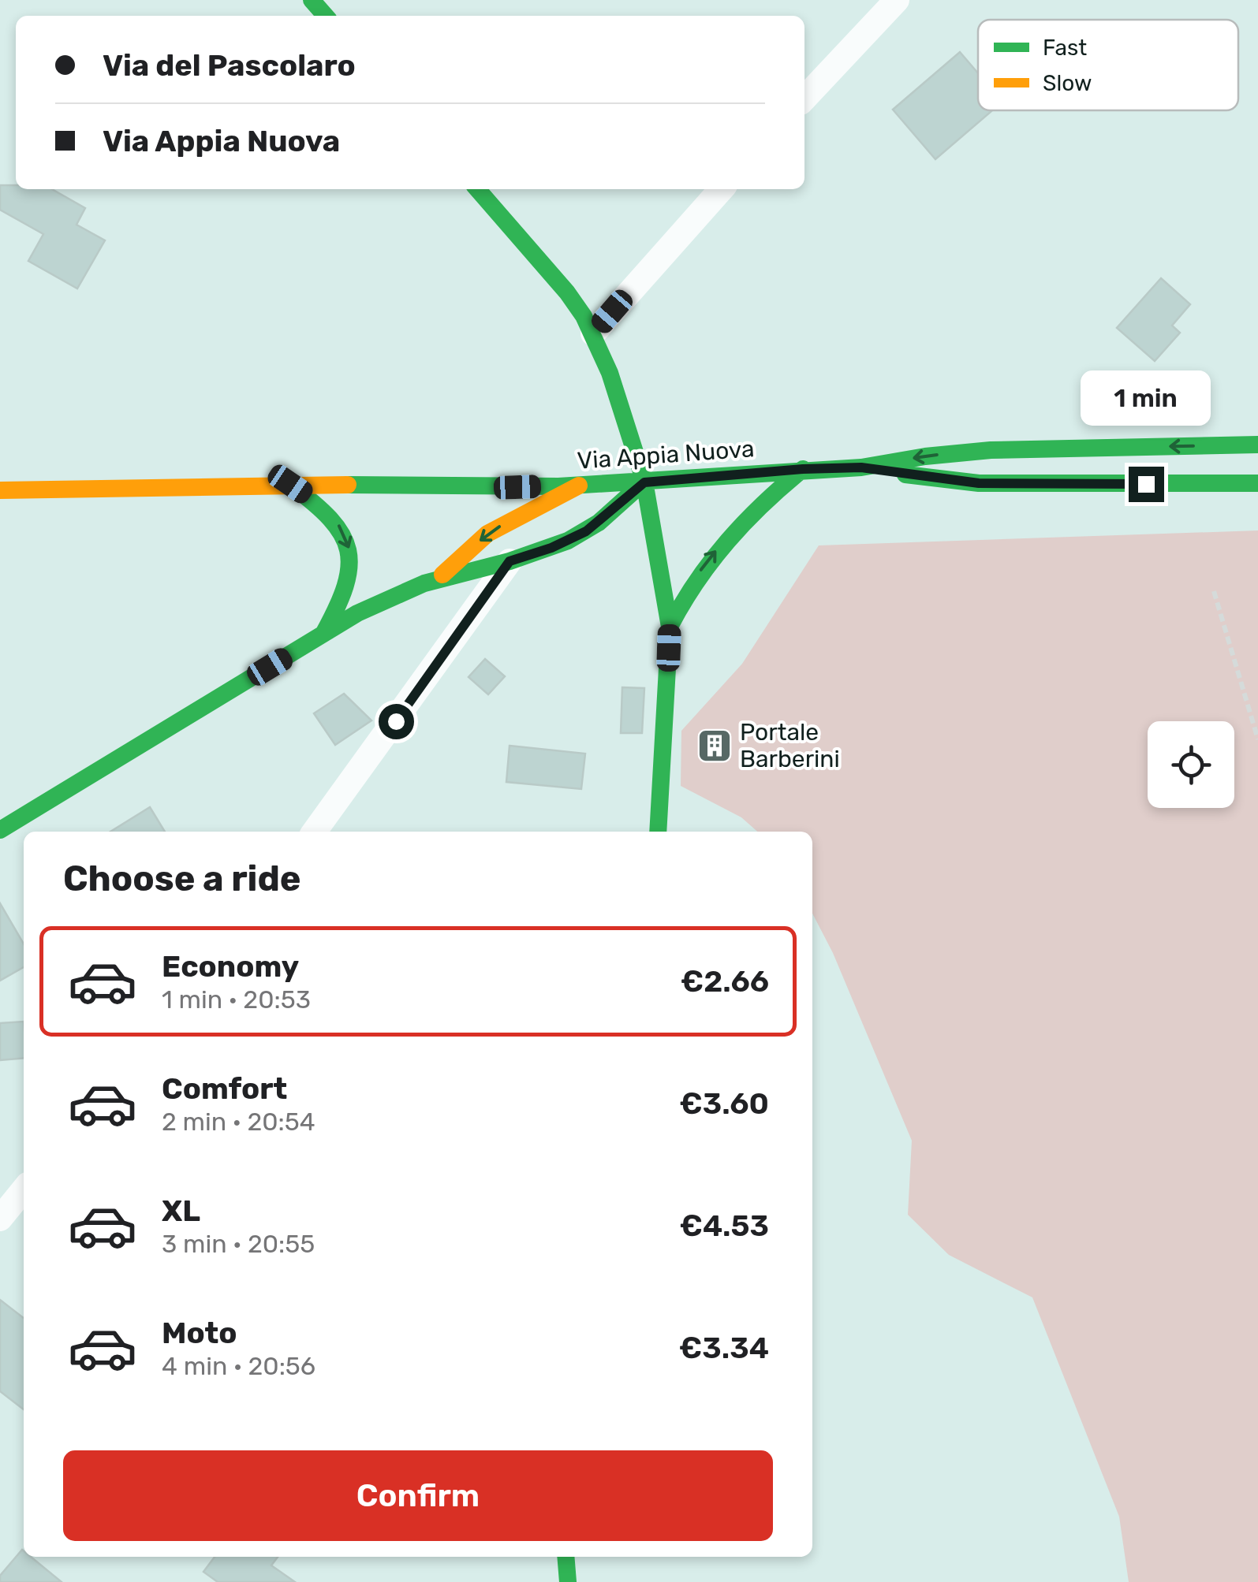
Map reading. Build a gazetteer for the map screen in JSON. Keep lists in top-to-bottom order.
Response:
{
  "streets": {
    "main road": ["Via Appia Nuova"]
  },
  "places": {
    "building": ["Portale Barberini"]
  },
  "legend": ["Fast", "Slow"],
  "page": {
    "banner": ["Via del Pascolaro", "Via Appia Nuova"],
    "bubble": "1 min",
    "heading": "Choose a ride",
    "list": [
      {
        "name": "Economy",
        "note": "1 min · 20:53",
        "value": "€2.66"
      },
      {
        "name": "Comfort",
        "note": "2 min · 20:54",
        "value": "€3.60"
      },
      {
        "name": "XL",
        "note": "3 min · 20:55",
        "value": "€4.53"
      },
      {
        "name": "Moto",
        "note": "4 min · 20:56",
        "value": "€3.34"
      }
    ],
    "buttons": "Confirm"
  }
}
